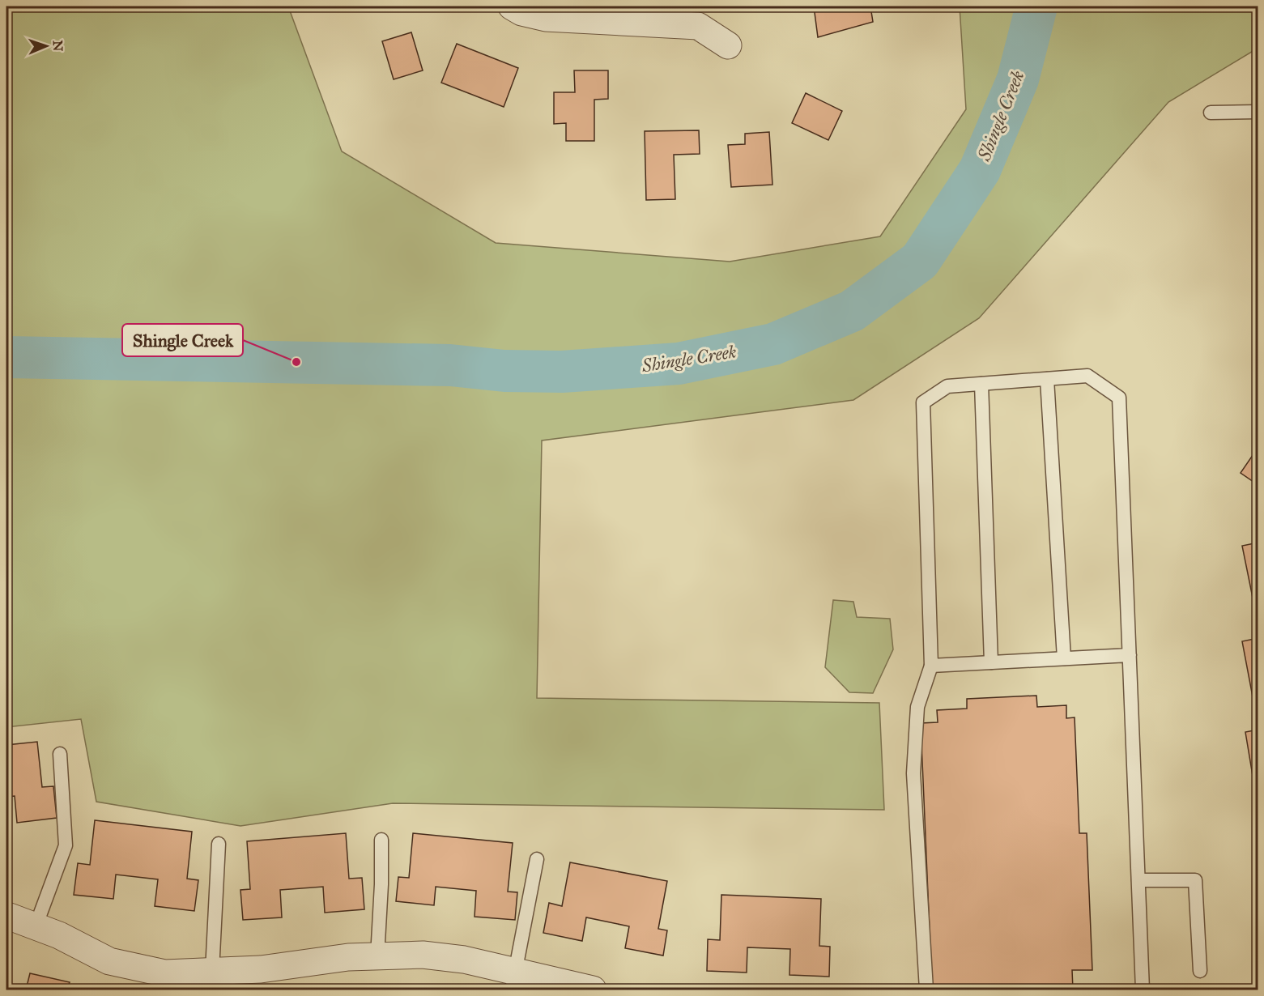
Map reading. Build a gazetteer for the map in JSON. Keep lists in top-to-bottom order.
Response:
{
  "water": ["Shingle Creek"],
  "places": ["Shingle Creek"],
  "north": "right"
}
